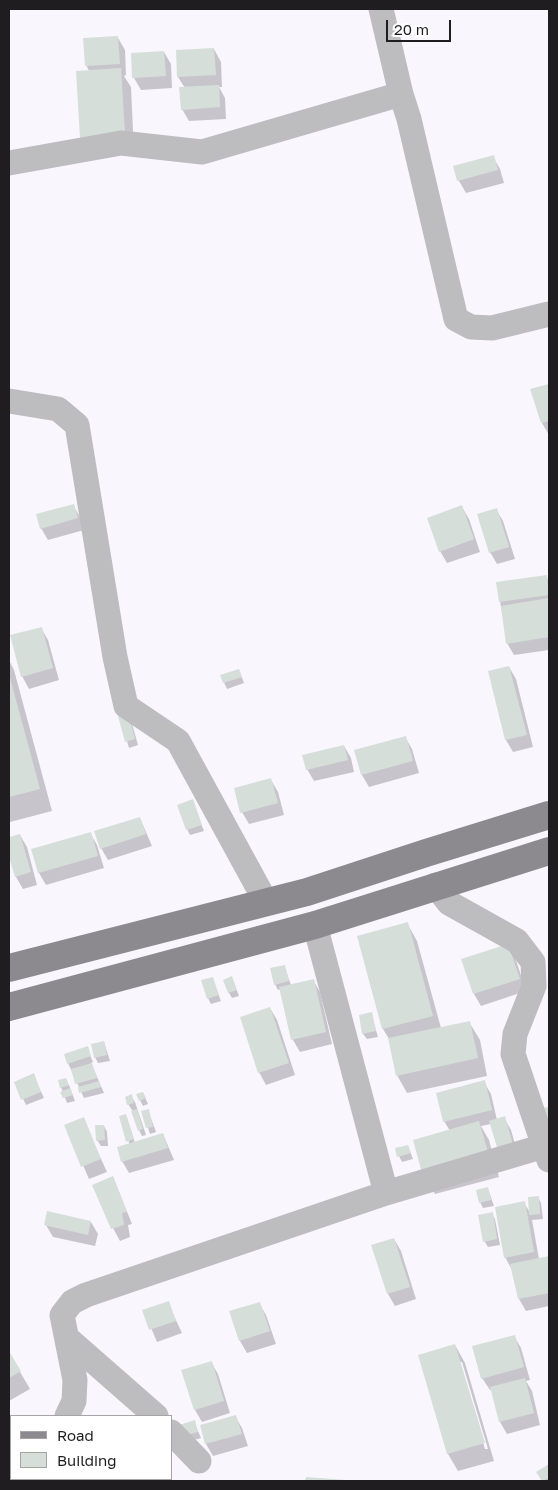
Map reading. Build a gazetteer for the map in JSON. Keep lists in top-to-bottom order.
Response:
{
  "legend": ["Road", "Building"],
  "scale_bar": "20 m"
}
